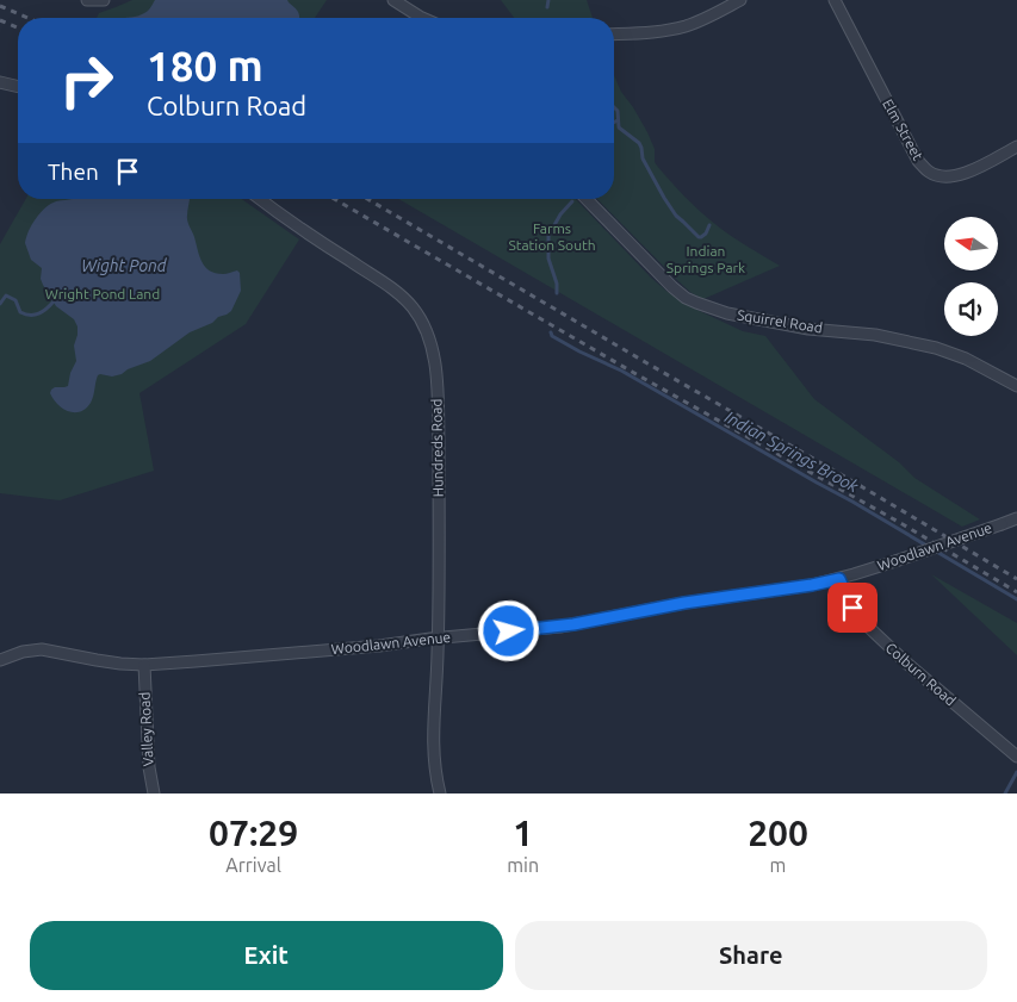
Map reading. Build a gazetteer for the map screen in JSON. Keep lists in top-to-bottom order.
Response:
{
  "streets": {
    "street": [
      "Elm Street",
      "Squirrel Road",
      "Hundreds Road",
      "Woodlawn Avenue",
      "Colburn Road",
      "Valley Road"
    ]
  },
  "crossings": [
    ["Hundreds Road", "Woodlawn Avenue"],
    ["Woodlawn Avenue", "Colburn Road"],
    ["Woodlawn Avenue", "Valley Road"]
  ],
  "water": ["Wight Pond", "Indian Springs Brook"],
  "parks": ["Farms Station South", "Indian Springs Park", "Wright Pond Land"],
  "north": "left",
  "page": {
    "turn": ["180 m", "Colburn Road"],
    "then": "Then",
    "eta": [
      "07:29",
      "Arrival",
      "1",
      "min",
      "200",
      "m"
    ],
    "buttons": ["Exit", "Share"]
  }
}
